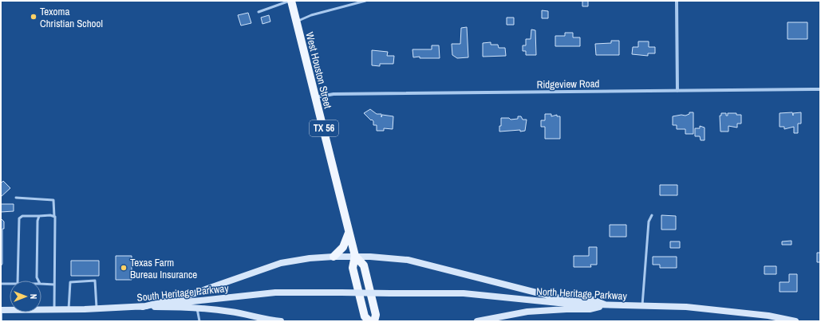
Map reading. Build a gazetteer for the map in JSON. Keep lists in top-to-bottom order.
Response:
{
  "streets": {
    "main road": [
      "West Houston Street",
      "TX 56",
      "South Heritage Parkway",
      "North Heritage Parkway"
    ],
    "street": ["Ridgeview Road"]
  },
  "crossings": [
    ["West Houston Street", "Ridgeview Road"],
    ["South Heritage Parkway", "North Heritage Parkway"]
  ],
  "places": ["Texoma Christian School", "Texas Farm Bureau Insurance"],
  "north": "right"
}
